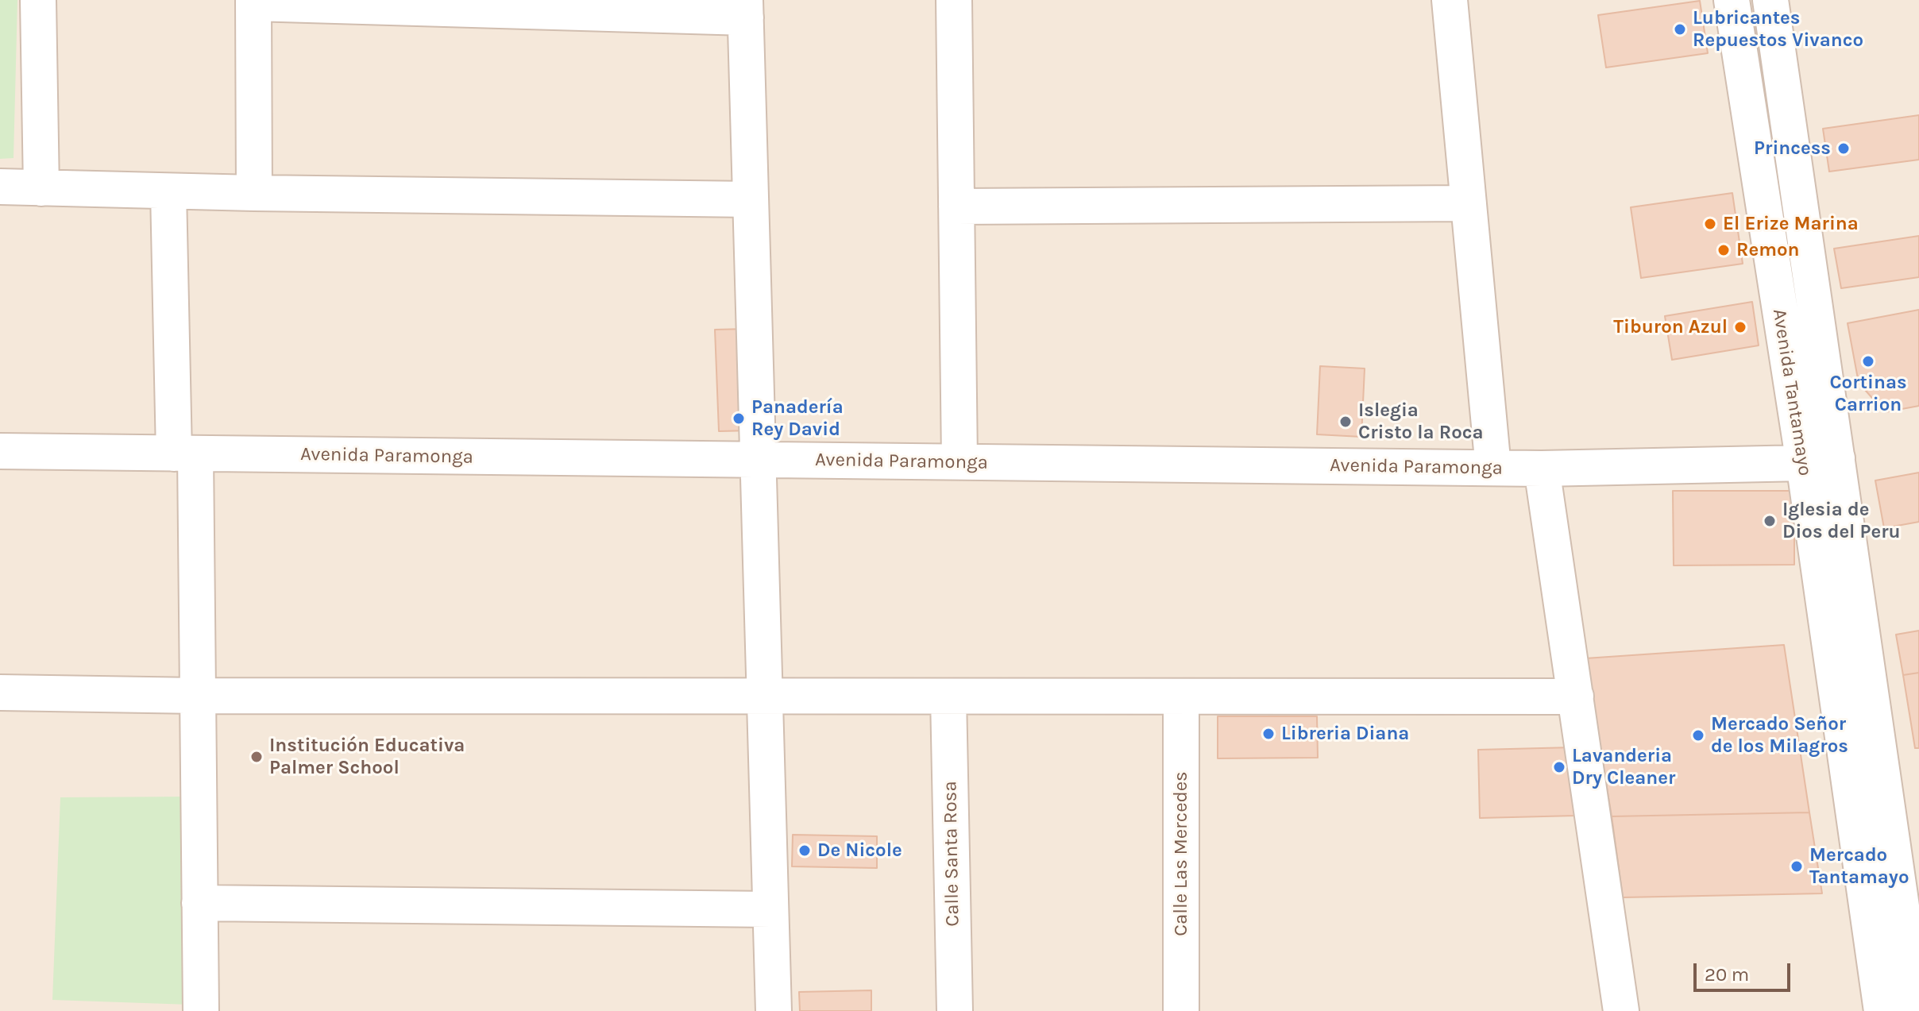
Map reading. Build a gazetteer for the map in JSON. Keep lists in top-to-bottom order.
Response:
{
  "streets": {
    "street": [
      "Avenida Tantamayo",
      "Avenida Paramonga",
      "Calle Santa Rosa",
      "Calle Las Mercedes"
    ]
  },
  "crossings": [
    ["Avenida Tantamayo", "Avenida Paramonga"]
  ],
  "places": [
    "Lubricantes Repuestos Vivanco",
    "Princess",
    "El Erize Marina",
    "Remon",
    "Tiburon Azul",
    "Cortinas Carrion",
    "Panadería Rey David",
    "Islegia Cristo la Roca",
    "Iglesia de Dios del Peru",
    "Libreria Diana",
    "Mercado Señor de los Milagros",
    "Institución Educativa Palmer School",
    "Lavanderia Dry Cleaner",
    "De Nicole",
    "Mercado Tantamayo"
  ],
  "scale_bar": "20 m"
}
